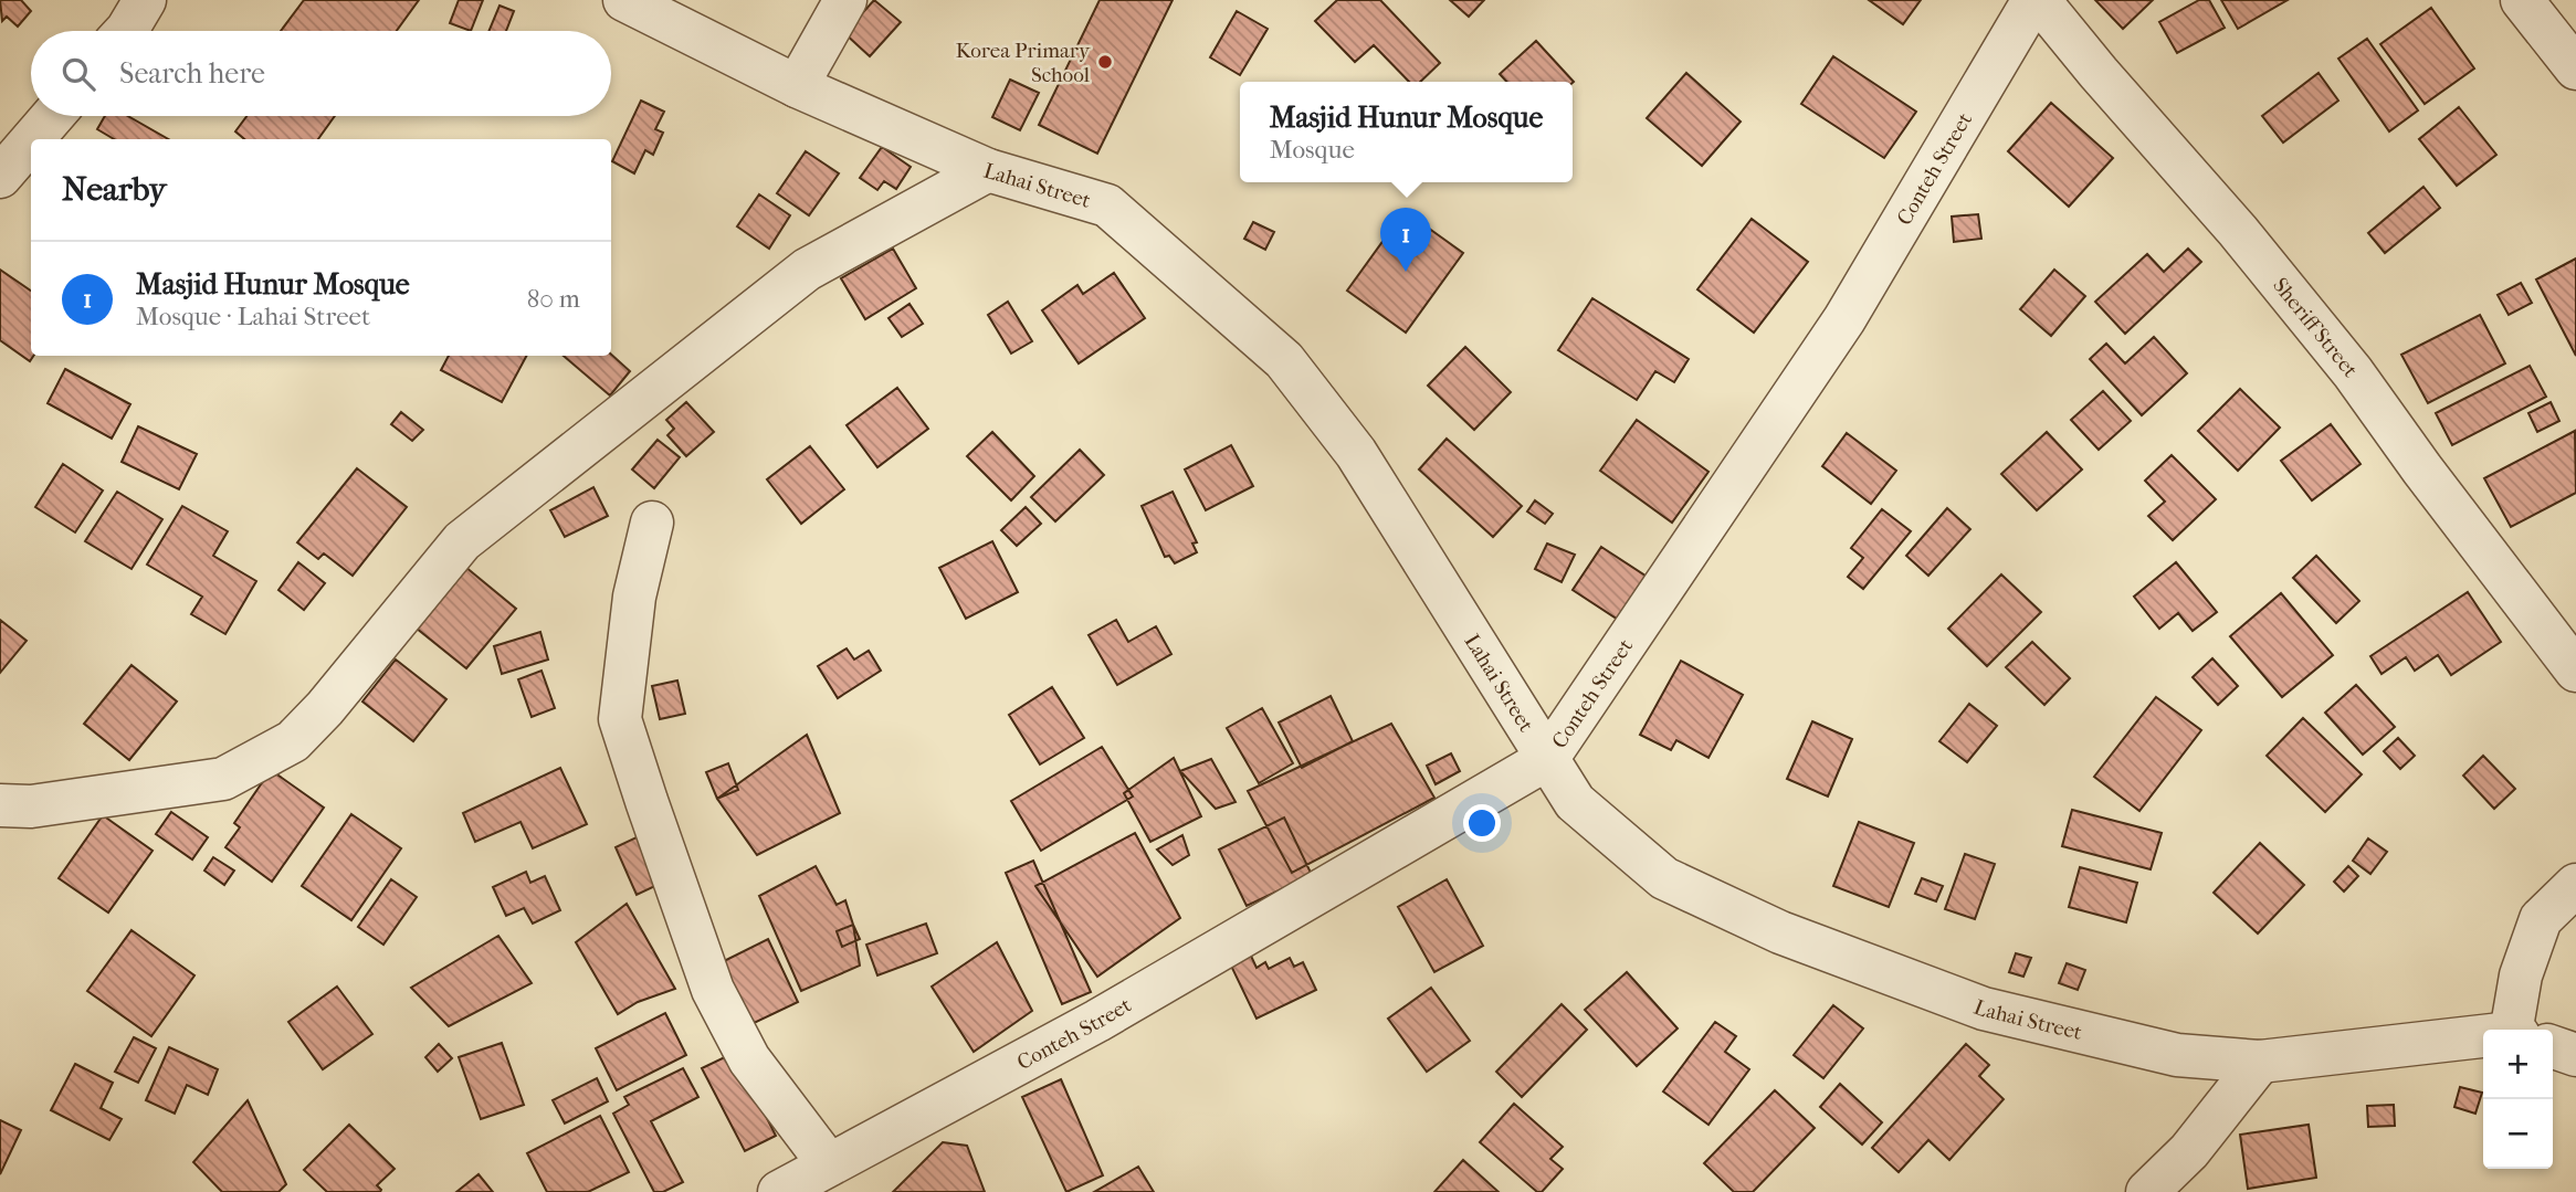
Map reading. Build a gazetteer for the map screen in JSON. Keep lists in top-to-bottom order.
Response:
{
  "streets": {
    "street": ["Conteh Street", "Lahai Street", "Sheriff Street"]
  },
  "crossings": [
    ["Conteh Street", "Lahai Street"],
    ["Conteh Street", "Sheriff Street"]
  ],
  "places": ["Korea Primary School"],
  "page": {
    "search": "Search here",
    "popup": ["Masjid Hunur Mosque", "Mosque"],
    "heading": "Nearby",
    "pins": "1",
    "list": [
      {
        "mark": "1",
        "name": "Masjid Hunur Mosque",
        "note": "Mosque · Lahai Street",
        "value": "80 m"
      }
    ],
    "map_buttons": ["+", "−"]
  }
}
